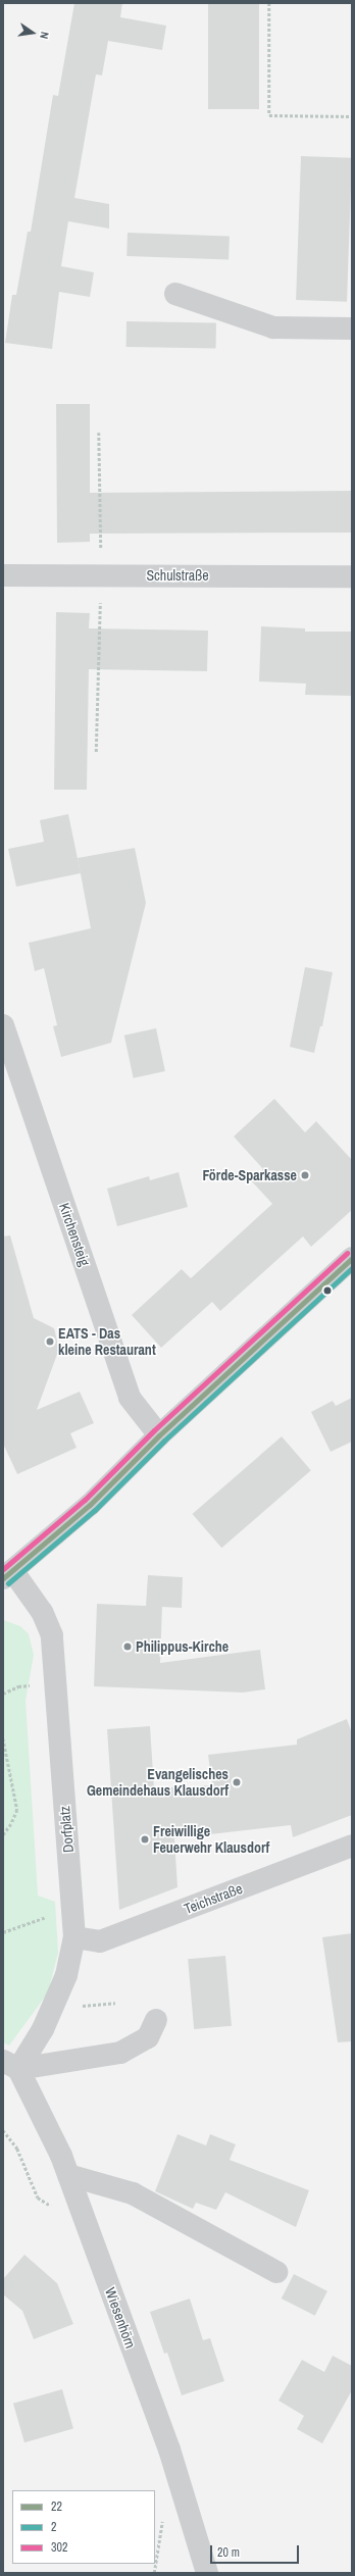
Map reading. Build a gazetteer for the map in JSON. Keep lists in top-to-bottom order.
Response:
{
  "streets": {
    "street": [
      "Schulstraße",
      "Kirchensteig",
      "Dorfplatz",
      "Teichstraße",
      "Wiesenhörn"
    ]
  },
  "crossings": [
    ["Dorfplatz", "Teichstraße"],
    ["Dorfplatz", "Wiesenhörn"]
  ],
  "places": [
    "Förde-Sparkasse",
    "EATS - Das kleine Restaurant",
    "Philippus-Kirche",
    "Evangelisches Gemeindehaus Klausdorf",
    "Freiwillige Feuerwehr Klausdorf"
  ],
  "lines": ["transit line 302", "transit line 22", "transit line 2"],
  "legend": ["22", "2", "302"],
  "scale_bar": "20 m",
  "north": "right"
}
